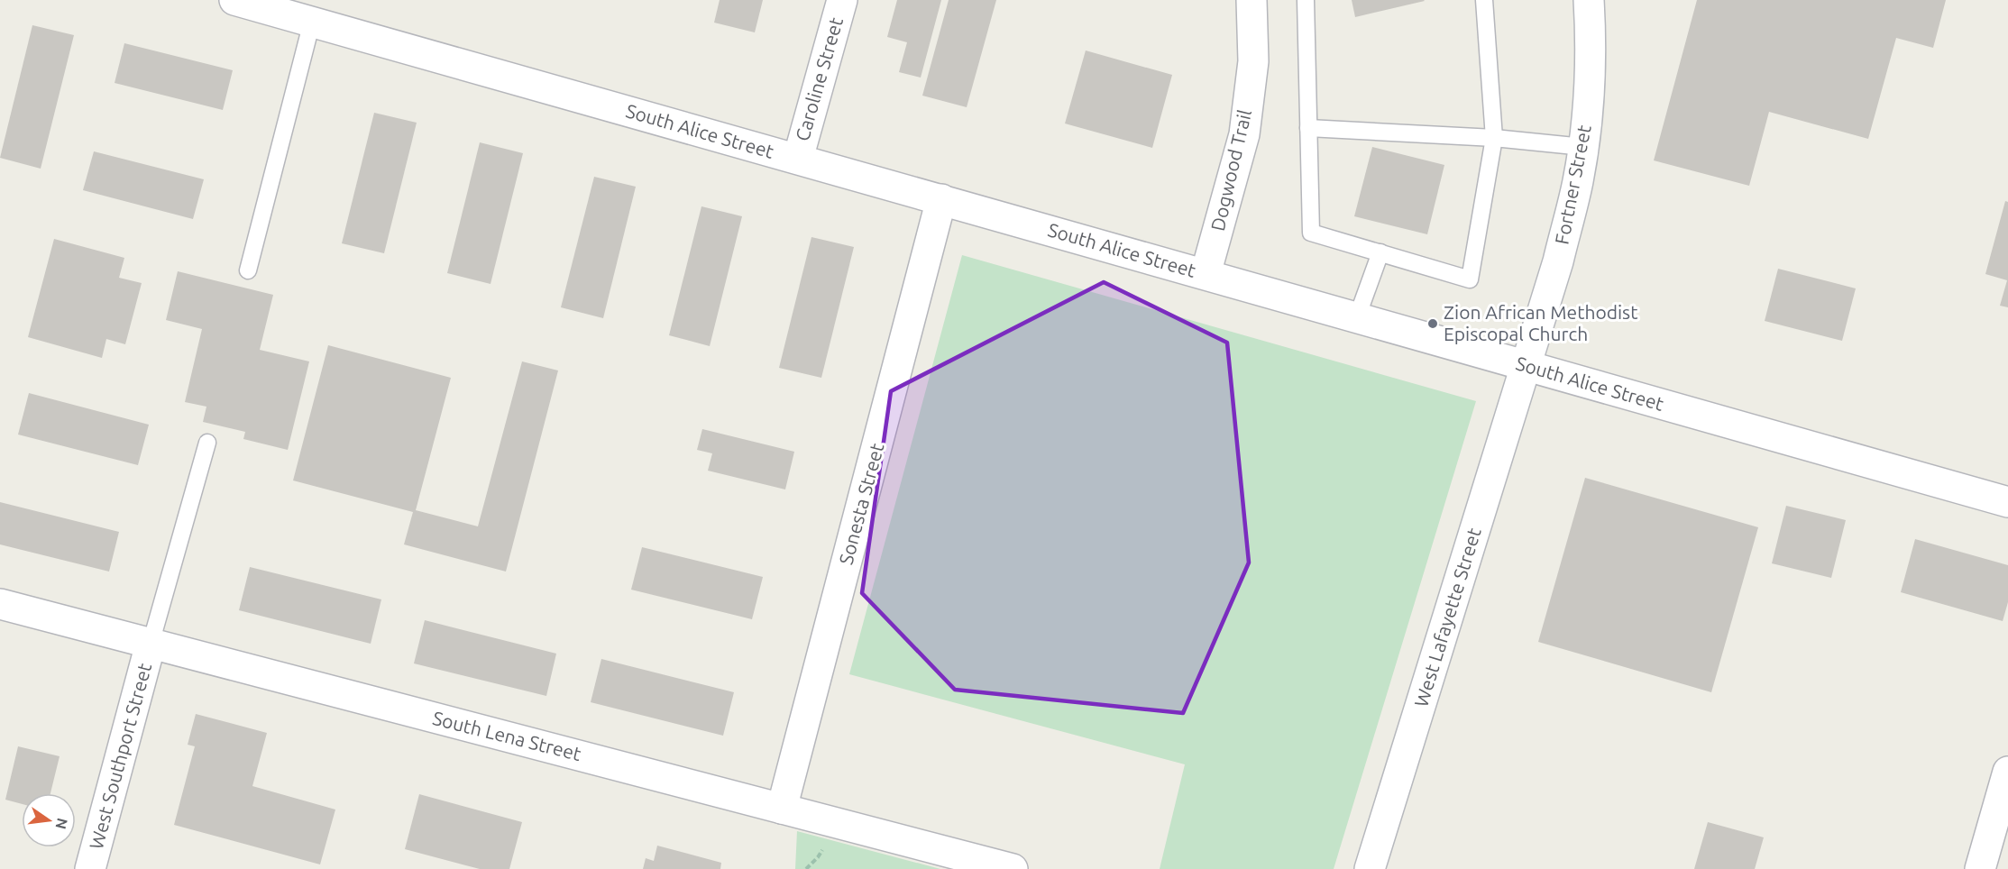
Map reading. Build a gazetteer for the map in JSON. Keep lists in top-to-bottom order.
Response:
{
  "streets": {
    "street": [
      "Caroline Street",
      "South Alice Street",
      "Dogwood Trail",
      "Fortner Street",
      "Sonesta Street",
      "West Lafayette Street",
      "South Lena Street",
      "West Southport Street"
    ]
  },
  "crossings": [
    ["Caroline Street", "South Alice Street"],
    ["South Alice Street", "Dogwood Trail"],
    ["South Alice Street", "Fortner Street"],
    ["South Alice Street", "Sonesta Street"],
    ["South Alice Street", "West Lafayette Street"],
    ["Fortner Street", "West Lafayette Street"],
    ["Sonesta Street", "South Lena Street"],
    ["South Lena Street", "West Southport Street"]
  ],
  "places": ["Zion African Methodist Episcopal Church"],
  "north": "right"
}
